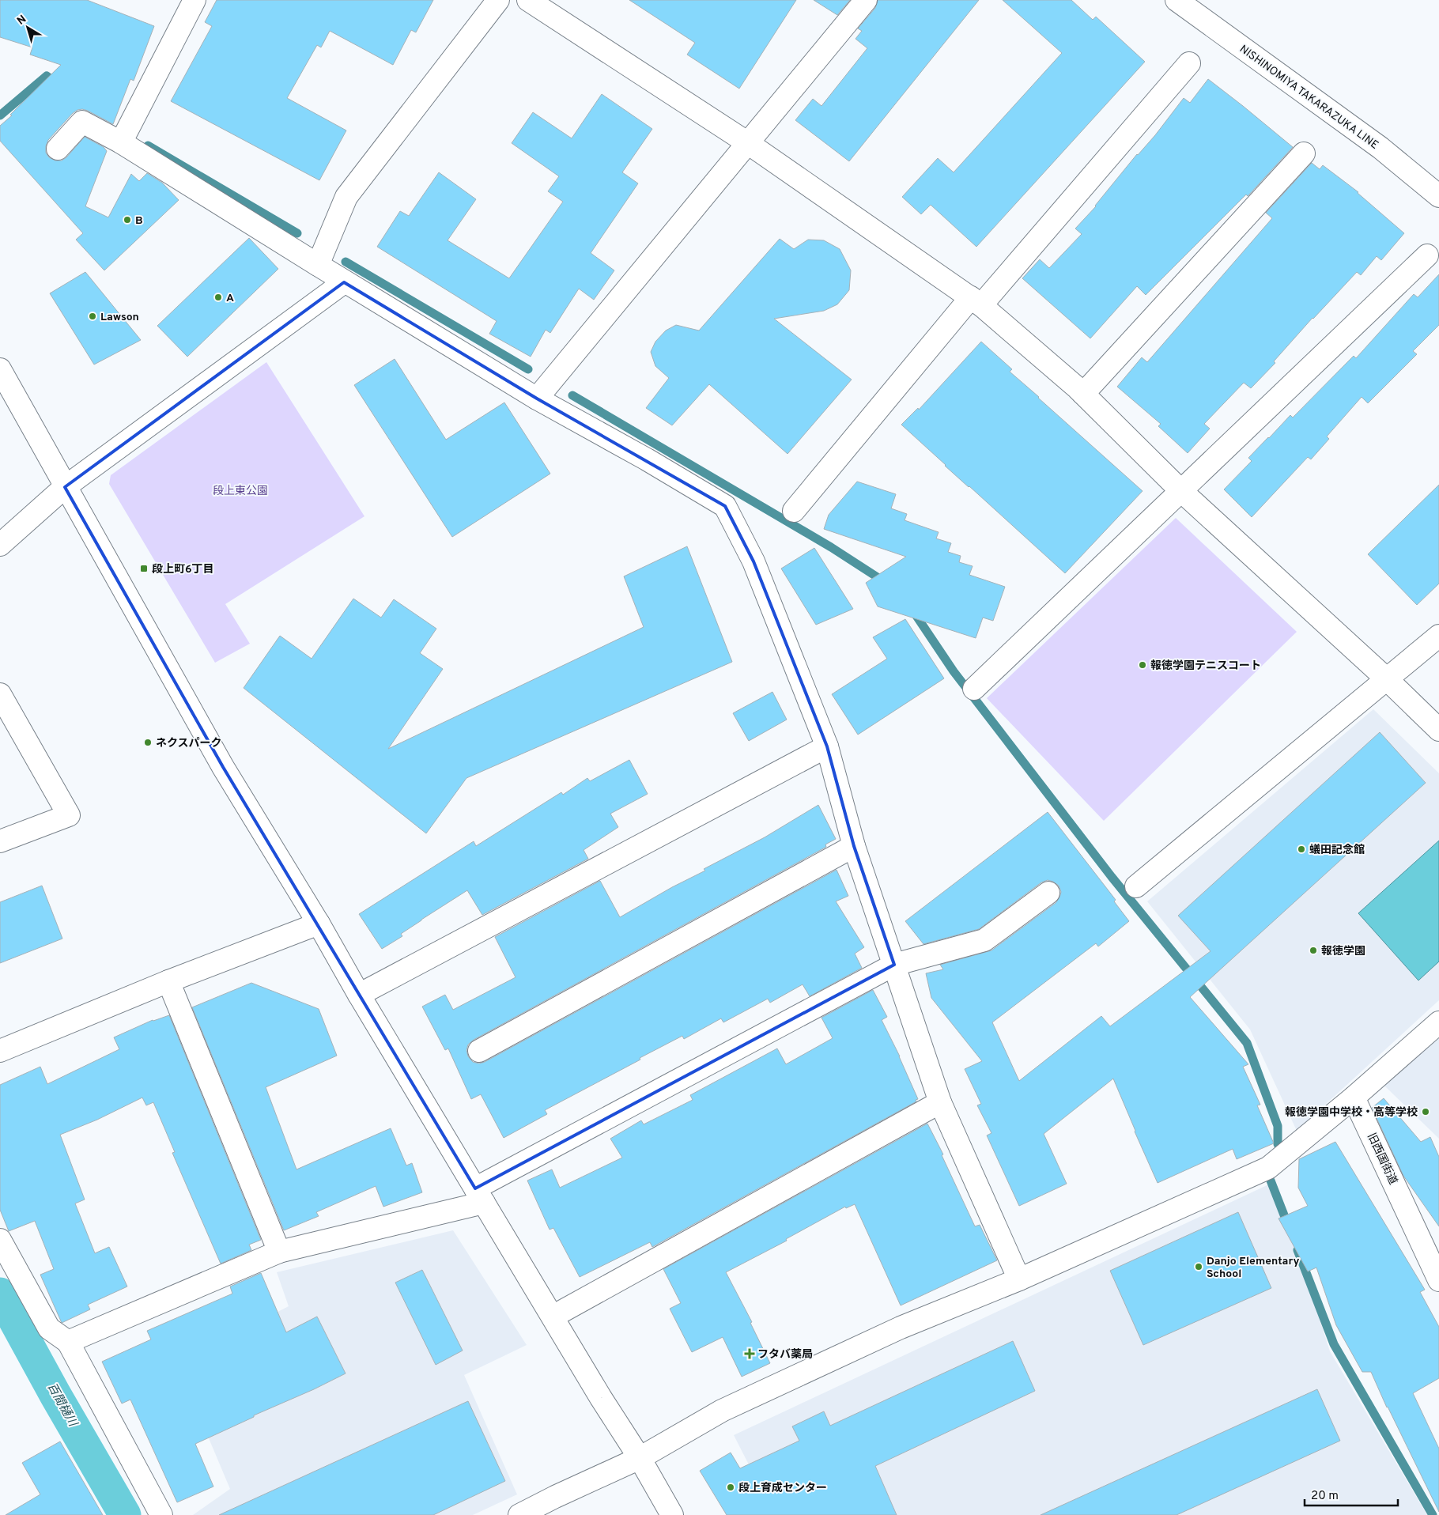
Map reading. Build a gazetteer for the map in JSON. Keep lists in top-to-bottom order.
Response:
{
  "streets": {
    "street": ["NISHINOMIYA TAKARAZUKA LINE", "旧西国街道"]
  },
  "water": ["百間樋川"],
  "parks": ["段上東公園"],
  "places": {
    "other": [
      "B",
      "A",
      "Lawson",
      "報徳学園テニスコート",
      "ネクスパーク",
      "蟻田記念館",
      "報徳学園",
      "報徳学園中学校・高等学校",
      "Danjo Elementary School",
      "段上育成センター"
    ],
    "transit": ["段上町6丁目"],
    "health": ["フタバ薬局"]
  },
  "scale_bar": "20 m",
  "north": "top left"
}
